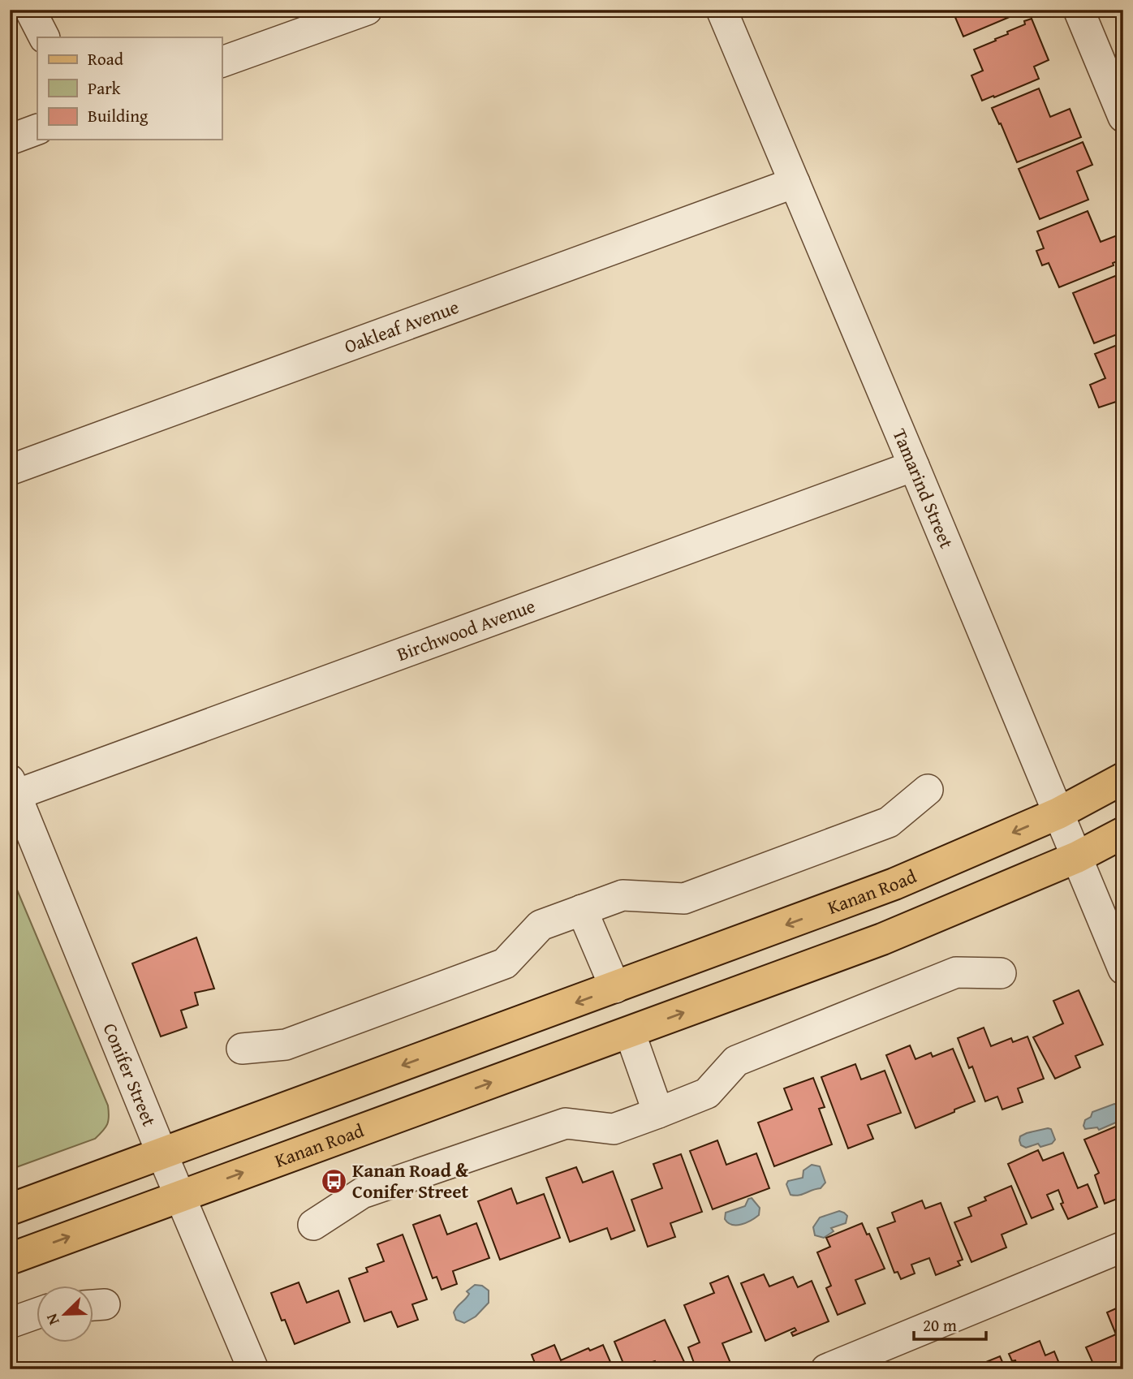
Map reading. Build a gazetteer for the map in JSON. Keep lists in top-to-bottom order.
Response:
{
  "streets": {
    "main road": ["Kanan Road"],
    "street": [
      "Oakleaf Avenue",
      "Tamarind Street",
      "Birchwood Avenue",
      "Conifer Street"
    ]
  },
  "crossings": [
    ["Oakleaf Avenue", "Tamarind Street"],
    ["Tamarind Street", "Birchwood Avenue"],
    ["Tamarind Street", "Kanan Road"],
    ["Birchwood Avenue", "Conifer Street"],
    ["Kanan Road", "Conifer Street"]
  ],
  "places": {
    "bus stop": ["Kanan Road & Conifer Street"]
  },
  "legend": ["Road", "Park", "Building"],
  "scale_bar": "20 m",
  "north": "bottom left"
}
